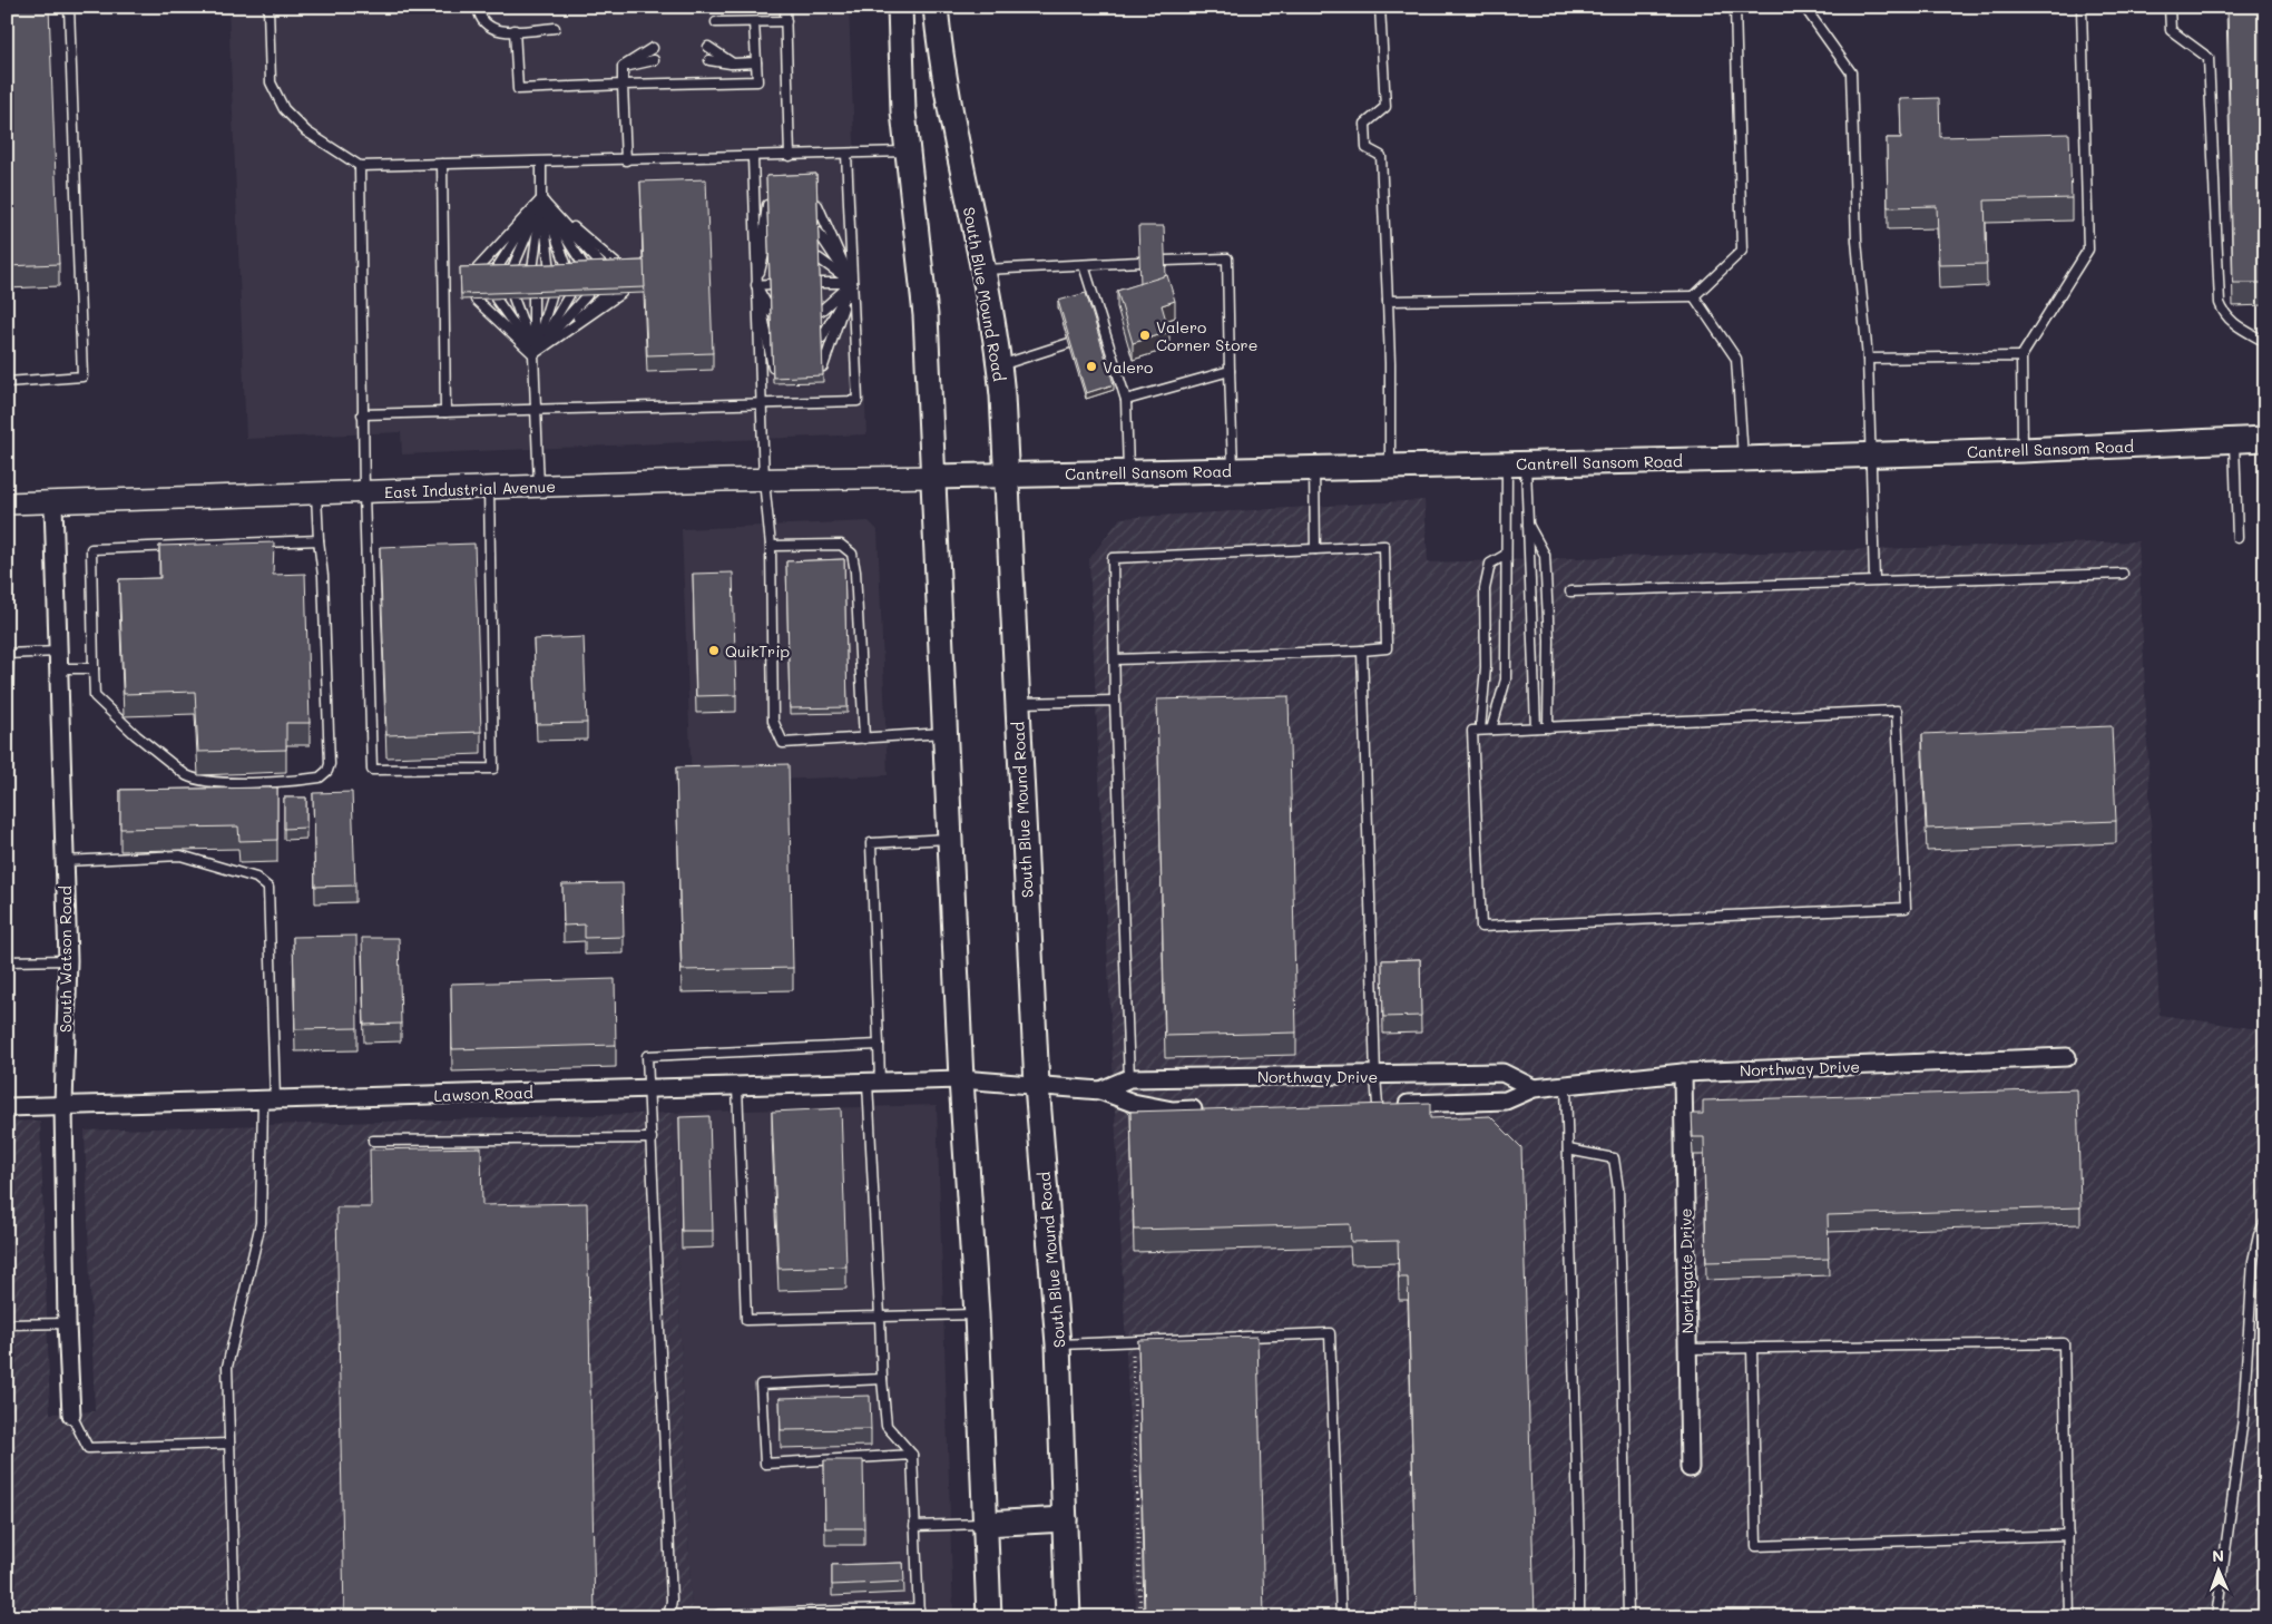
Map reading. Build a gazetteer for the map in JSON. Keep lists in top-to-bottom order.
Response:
{
  "streets": {
    "main road": ["South Blue Mound Road", "Cantrell Sansom Road"],
    "street": [
      "East Industrial Avenue",
      "South Watson Road",
      "Northway Drive",
      "Lawson Road",
      "Northgate Drive"
    ]
  },
  "crossings": [
    ["South Blue Mound Road", "Cantrell Sansom Road"],
    ["South Blue Mound Road", "Northway Drive"],
    ["Cantrell Sansom Road", "East Industrial Avenue"],
    ["East Industrial Avenue", "South Watson Road"],
    ["South Watson Road", "Lawson Road"],
    ["Northway Drive", "Lawson Road"],
    ["Northway Drive", "Northgate Drive"]
  ],
  "places": ["Valero Corner Store", "Valero", "QuikTrip"],
  "north": "top"
}
